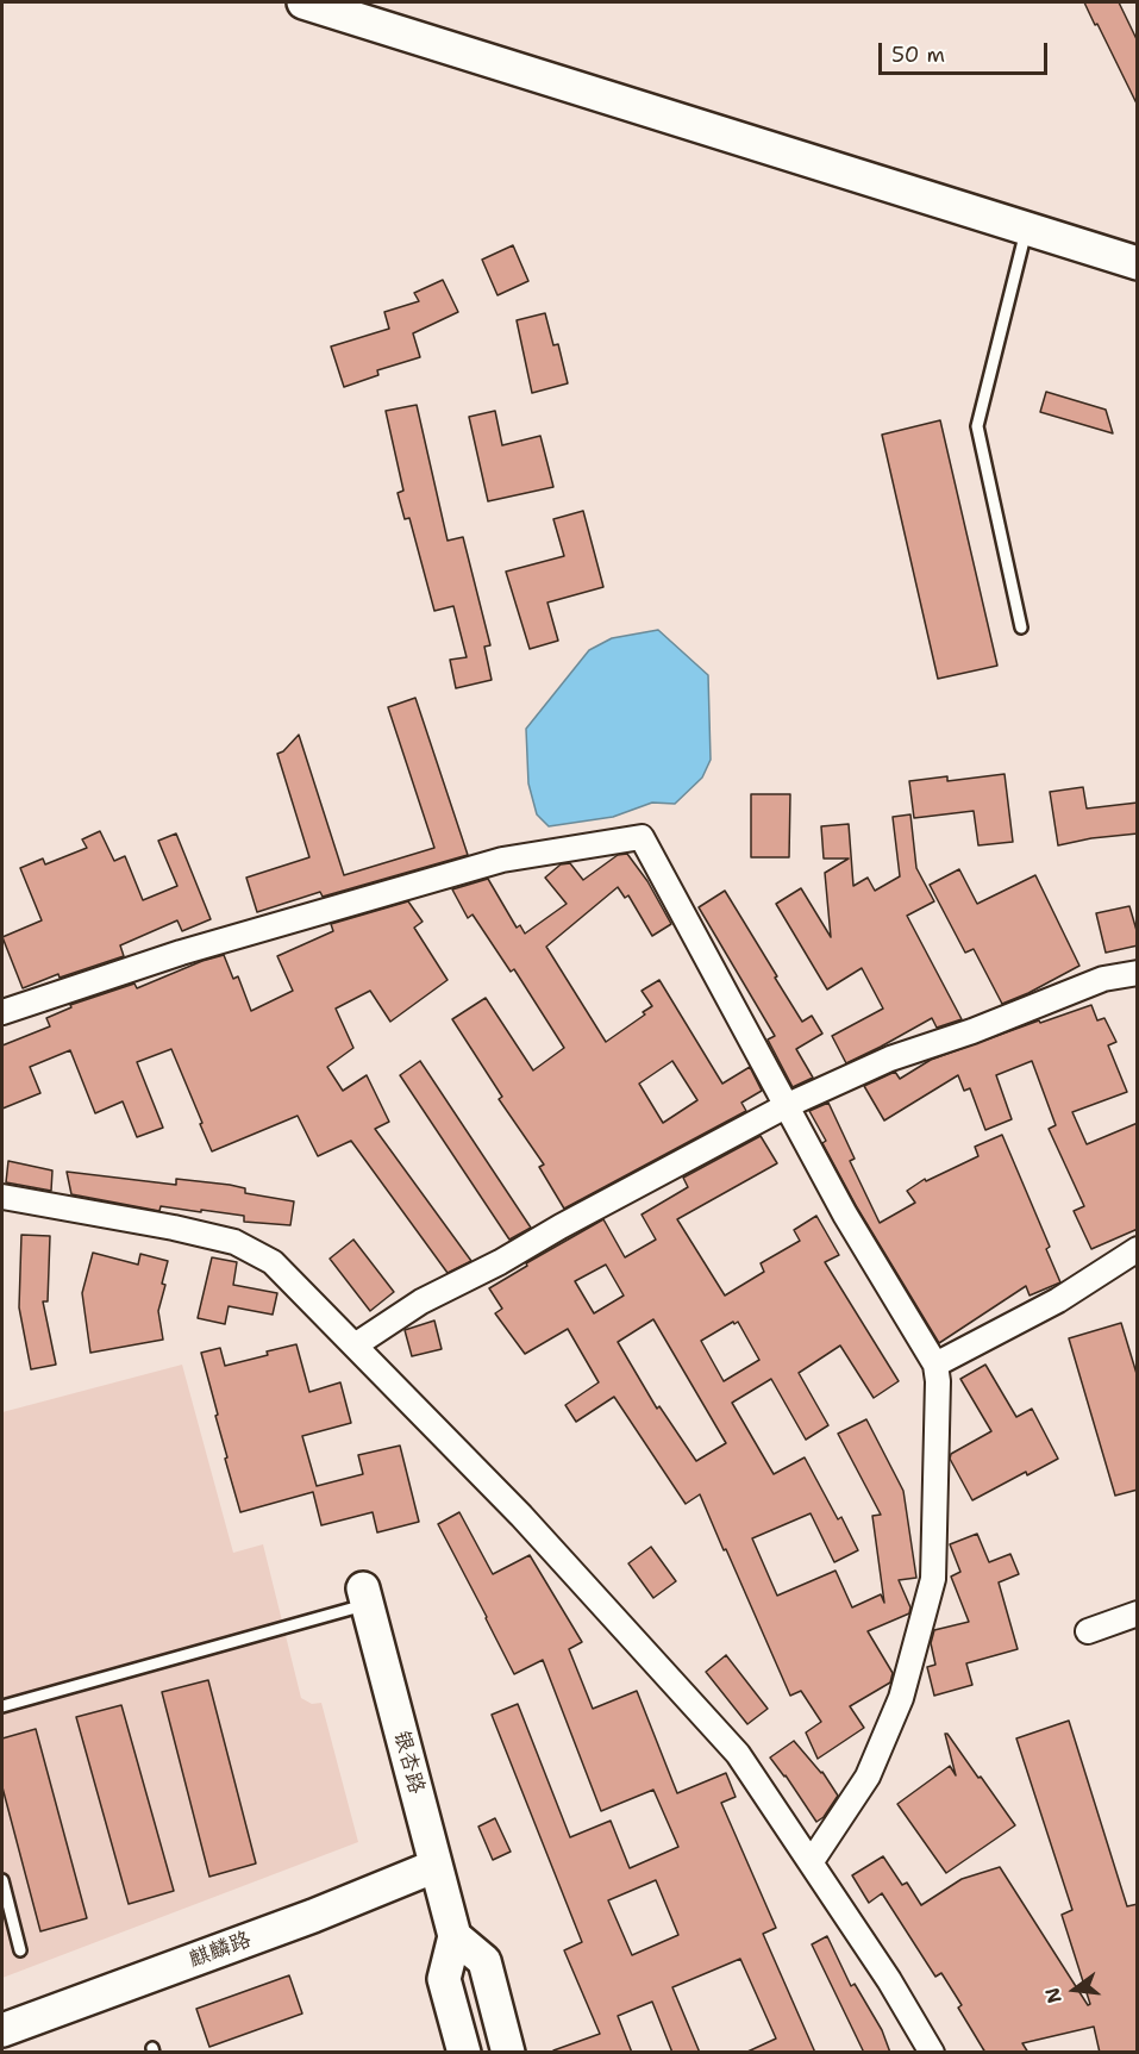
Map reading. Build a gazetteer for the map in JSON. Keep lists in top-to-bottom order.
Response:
{
  "streets": {
    "street": ["银杏路", "麒麟路"]
  },
  "crossings": [
    ["银杏路", "麒麟路"]
  ],
  "scale_bar": "50 m",
  "north": "left"
}
